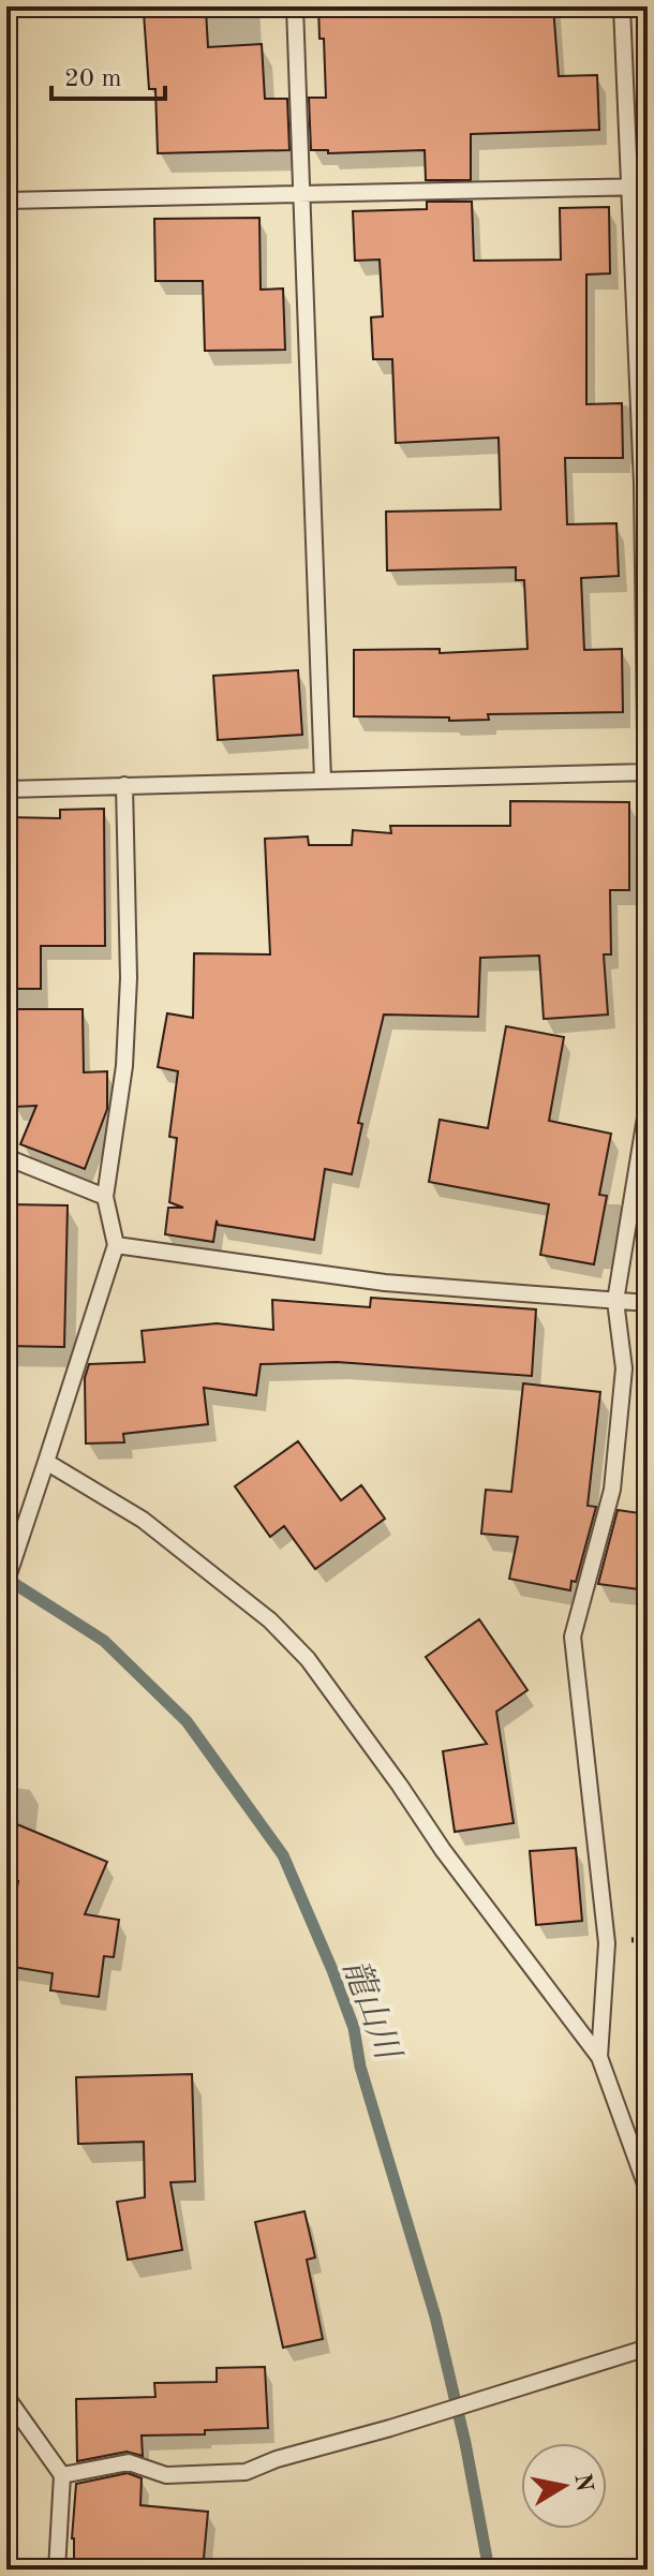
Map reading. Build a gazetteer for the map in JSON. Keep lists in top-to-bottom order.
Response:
{
  "water": ["龍山川"],
  "scale_bar": "20 m",
  "north": "right"
}
